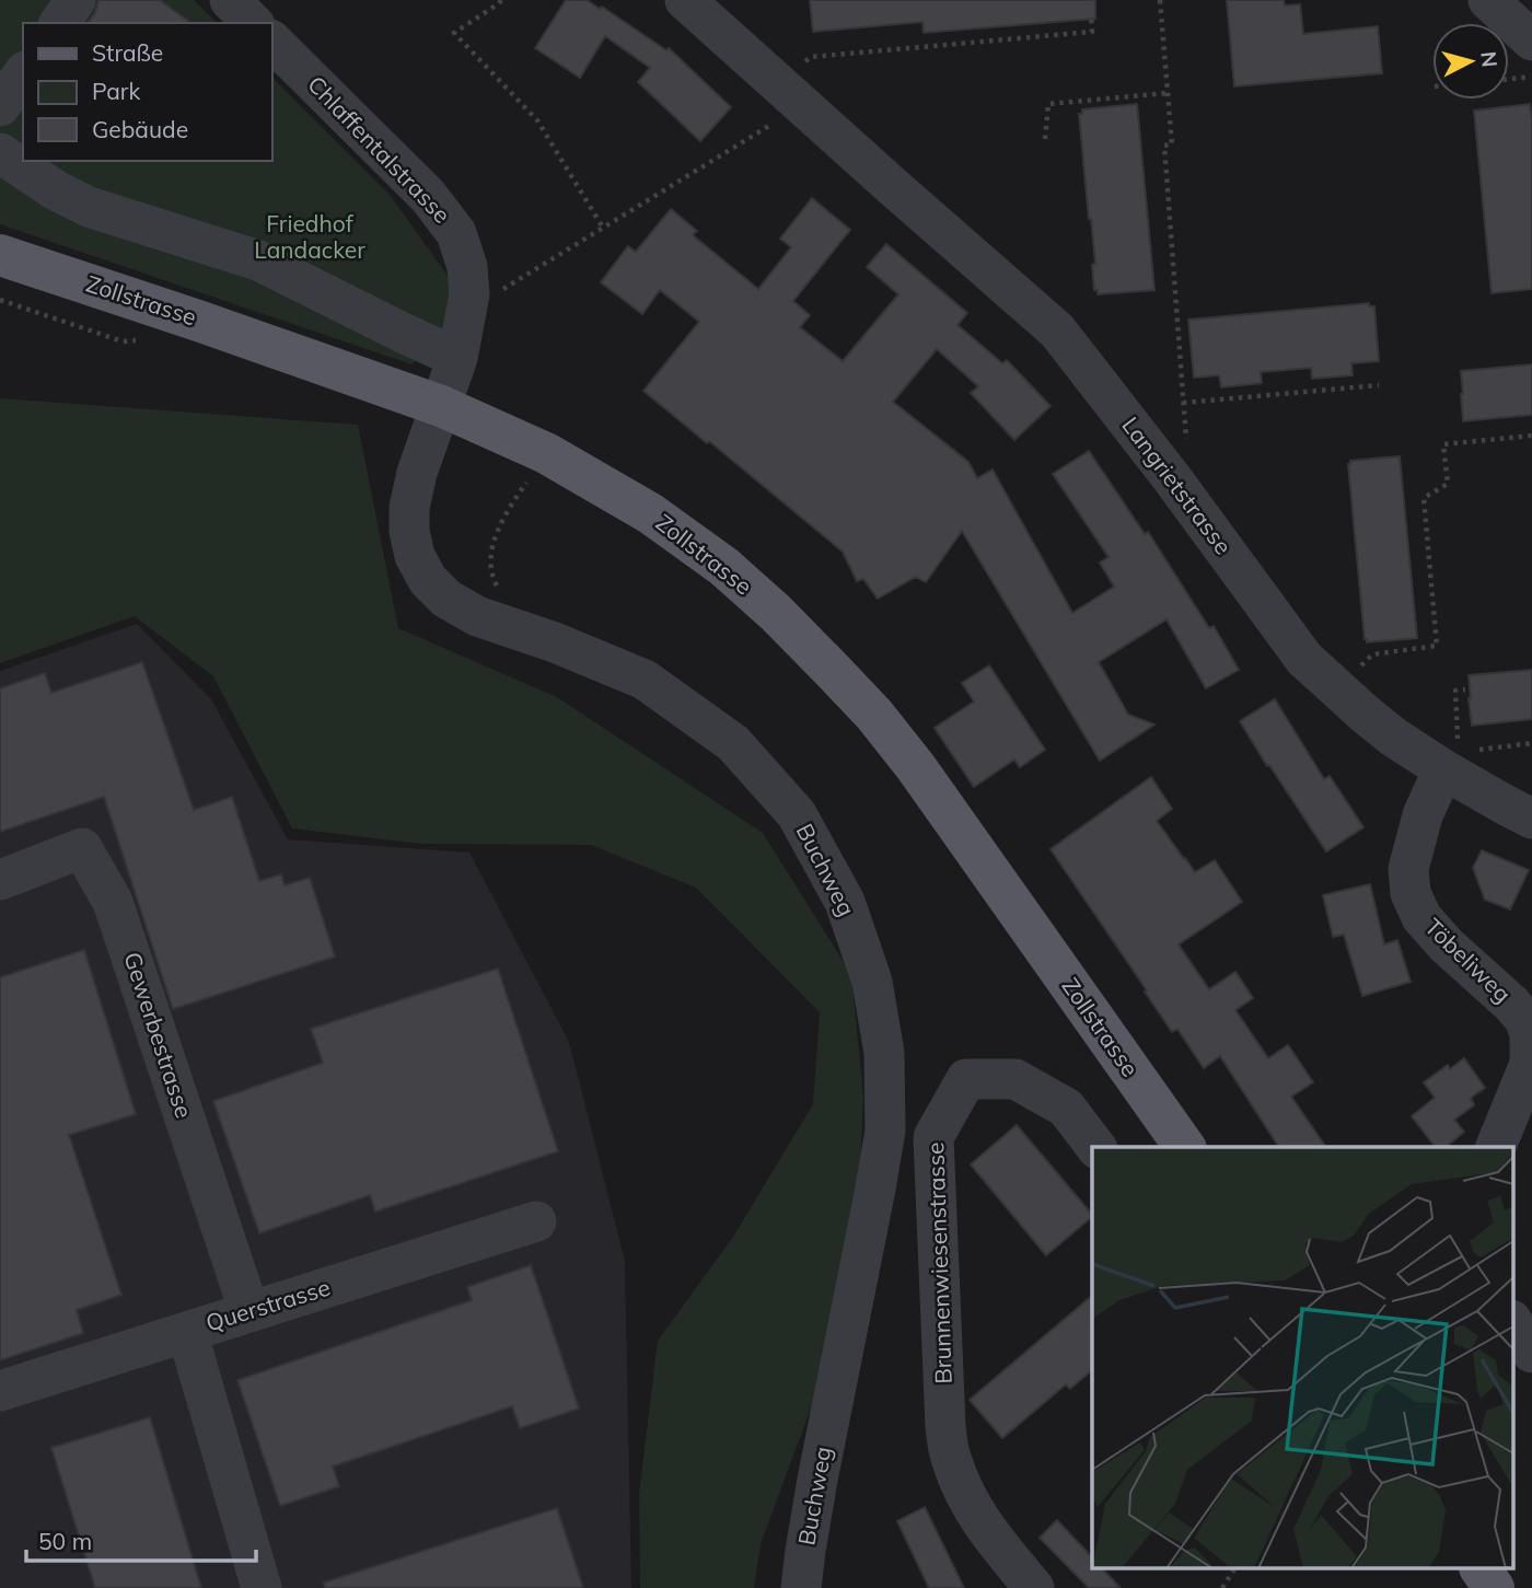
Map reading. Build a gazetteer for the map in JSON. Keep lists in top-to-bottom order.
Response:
{
  "streets": {
    "main road": ["Zollstrasse"],
    "street": [
      "Chlaffentalstrasse",
      "Langrietstrasse",
      "Buchweg",
      "Töbeliweg",
      "Gewerbestrasse",
      "Brunnenwiesenstrasse",
      "Querstrasse"
    ]
  },
  "crossings": [
    ["Chlaffentalstrasse", "Zollstrasse"],
    ["Chlaffentalstrasse", "Buchweg"],
    ["Zollstrasse", "Buchweg"],
    ["Langrietstrasse", "Töbeliweg"],
    ["Gewerbestrasse", "Querstrasse"]
  ],
  "parks": ["Friedhof Landacker"],
  "legend": ["Straße", "Park", "Gebäude"],
  "scale_bar": "50 m",
  "north": "right"
}
